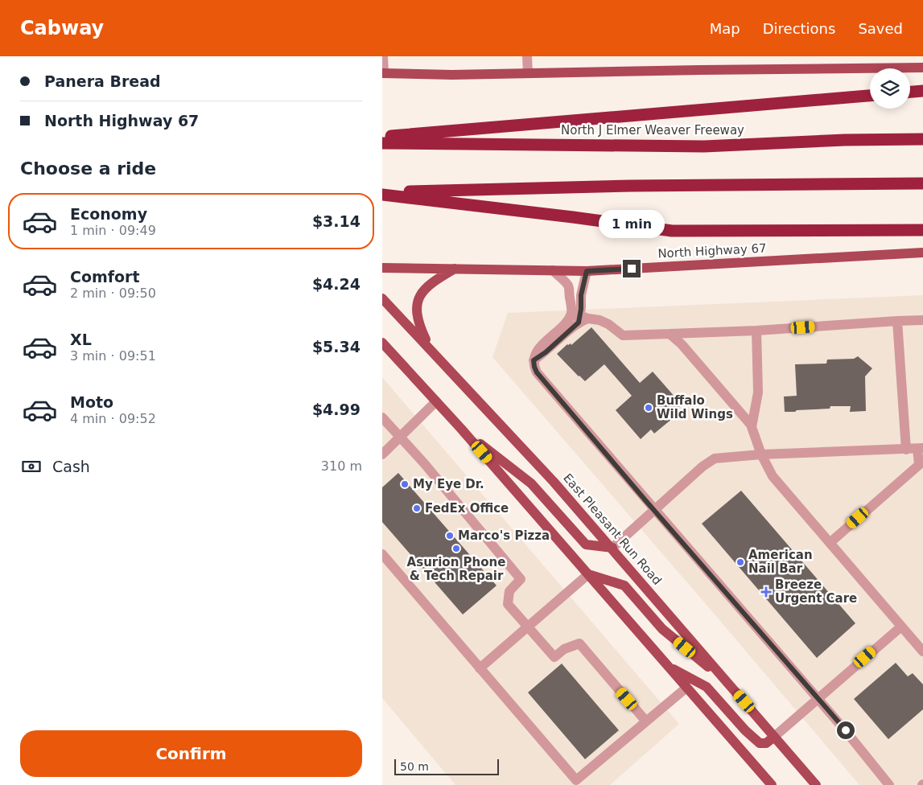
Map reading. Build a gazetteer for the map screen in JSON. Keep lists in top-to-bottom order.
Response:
{
  "streets": {
    "highway": ["North J Elmer Weaver Freeway"],
    "main road": ["North Highway 67", "East Pleasant Run Road"]
  },
  "places": {
    "other": [
      "Buffalo Wild Wings",
      "My Eye Dr.",
      "FedEx Office",
      "Marco's Pizza",
      "Asurion Phone & Tech Repair",
      "American Nail Bar"
    ],
    "health": ["Breeze Urgent Care"]
  },
  "scale_bar": "50 m",
  "page": {
    "header": "Cabway",
    "nav": ["Map", "Directions", "Saved"],
    "banner": ["Panera Bread", "North Highway 67"],
    "heading": "Choose a ride",
    "list": [
      {
        "name": "Economy",
        "note": "1 min · 09:49",
        "value": "$3.14"
      },
      {
        "name": "Comfort",
        "note": "2 min · 09:50",
        "value": "$4.24"
      },
      {
        "name": "XL",
        "note": "3 min · 09:51",
        "value": "$5.34"
      },
      {
        "name": "Moto",
        "note": "4 min · 09:52",
        "value": "$4.99"
      }
    ],
    "bubble": "1 min",
    "pay": ["Cash", "310 m"],
    "buttons": "Confirm",
    "scale": "50 m"
  }
}
